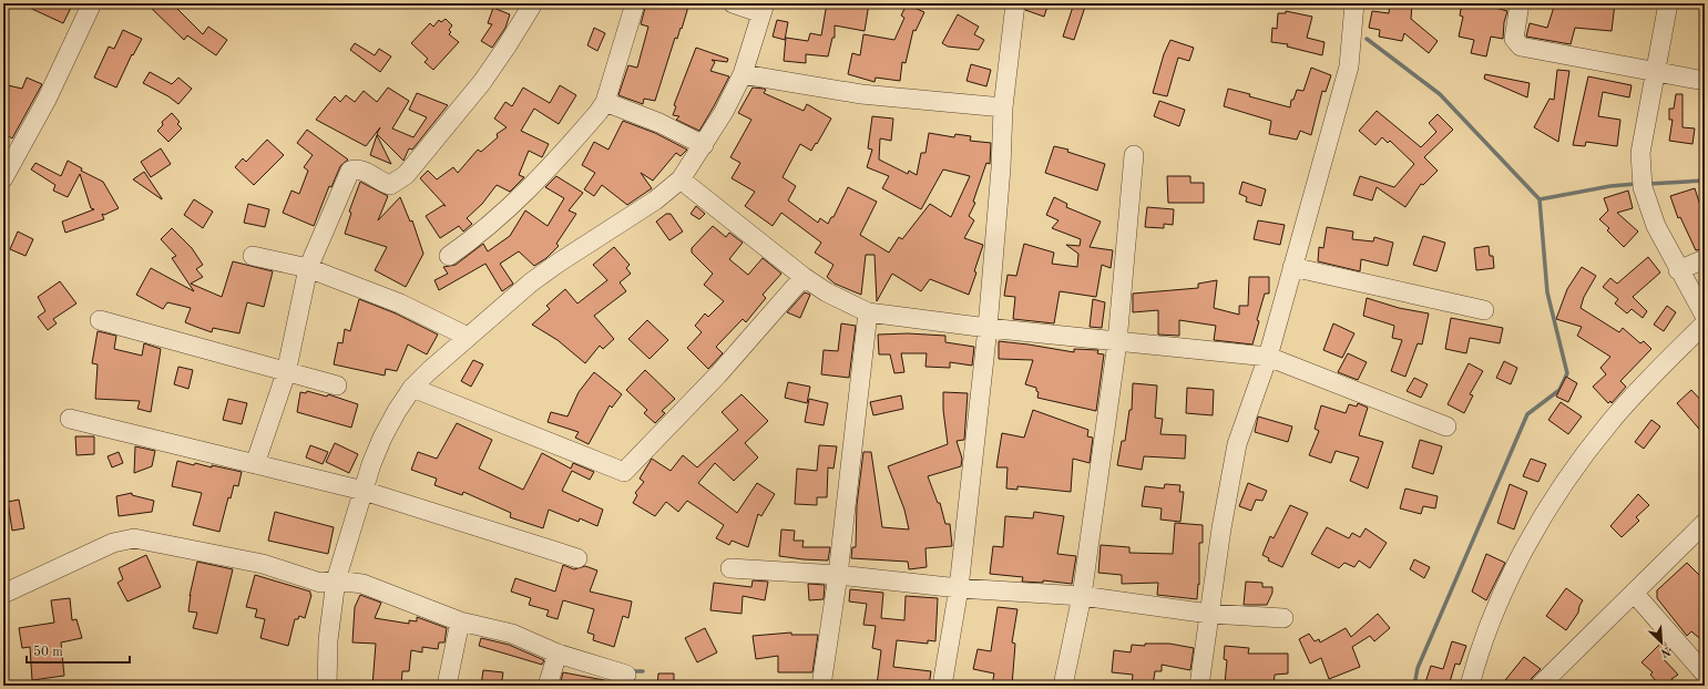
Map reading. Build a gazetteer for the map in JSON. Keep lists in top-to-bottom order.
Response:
{
  "scale_bar": "50 m",
  "north": "bottom right"
}
